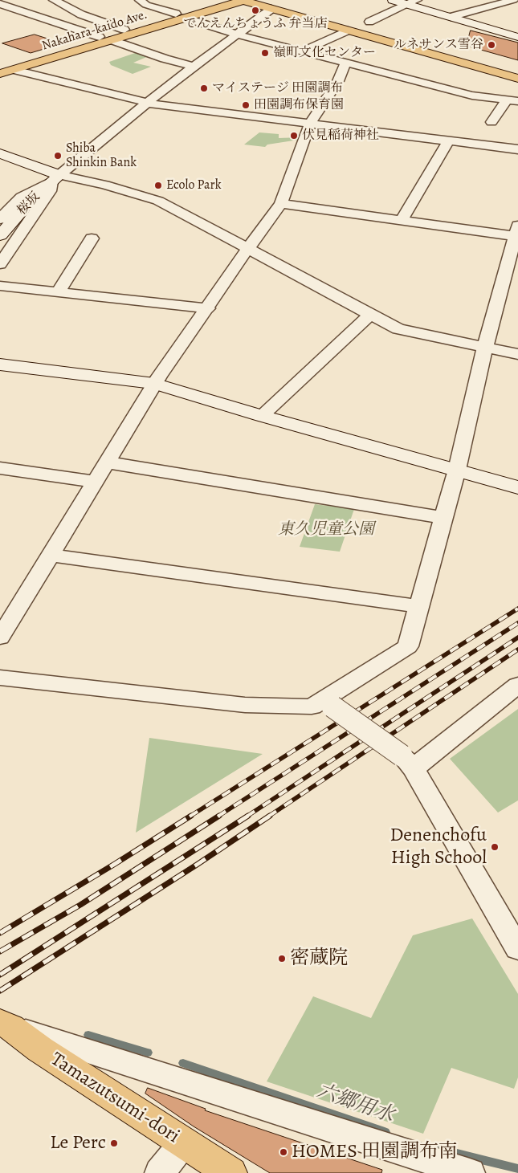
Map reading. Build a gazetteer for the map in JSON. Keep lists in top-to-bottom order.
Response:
{
  "streets": {
    "main road": ["Nakahara-kaido Ave.", "Tamazutsumi-dori"],
    "street": ["桜坂"]
  },
  "water": ["六郷用水"],
  "parks": ["東久児童公園"],
  "places": [
    "でんえんちょうふ 弁当店",
    "ルネサンス雪谷",
    "嶺町文化センター",
    "マイステージ 田園調布",
    "田園調布保育園",
    "伏見稲荷神社",
    "Shiba Shinkin Bank",
    "Ecolo Park",
    "Denenchofu High School",
    "密蔵院",
    "Le Perc",
    "HOMES 田園調布南"
  ]
}
